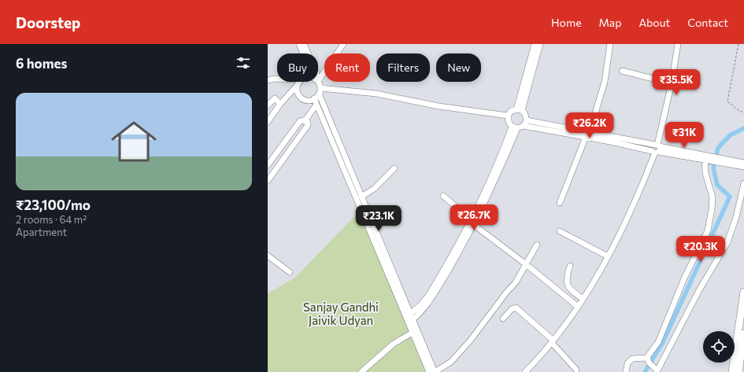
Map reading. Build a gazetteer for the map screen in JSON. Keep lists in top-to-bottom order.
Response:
{
  "parks": ["Sanjay Gandhi Jaivik Udyan"],
  "page": {
    "header": "Doorstep",
    "nav": [
      "Home",
      "Map",
      "About",
      "Contact"
    ],
    "heading": "6 homes",
    "chip": [
      "Buy",
      "Rent",
      "Filters",
      "New"
    ],
    "price": [
      "₹35.5K",
      "₹26.2K",
      "₹31K",
      "₹26.7K",
      "₹23.1K",
      "₹20.3K"
    ],
    "list": [
      {
        "name": "₹23,100/mo",
        "note": "2 rooms · 64 m² · Apartment"
      }
    ]
  }
}
